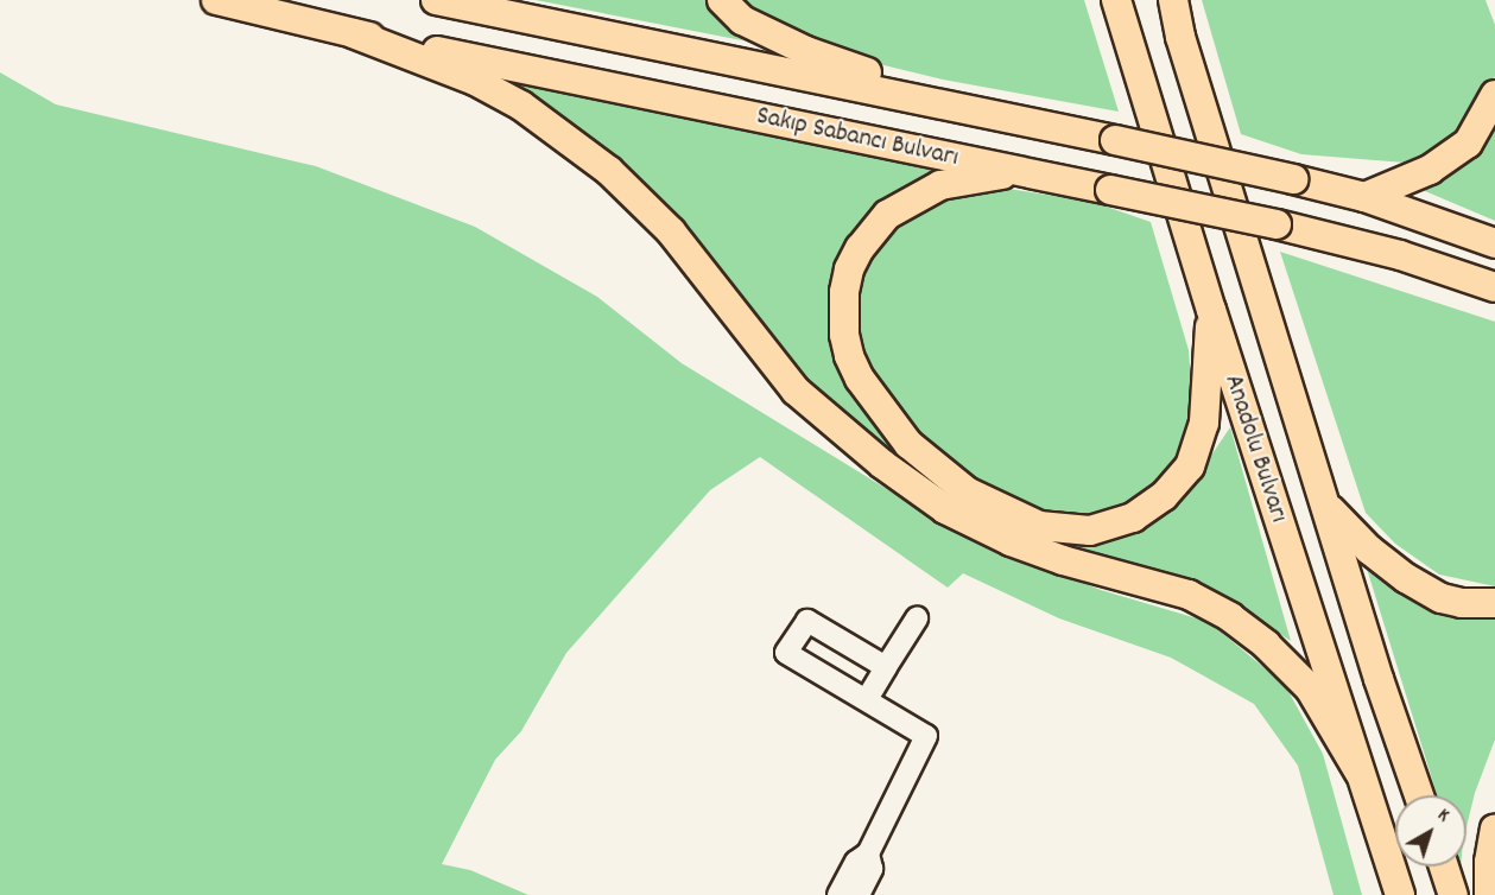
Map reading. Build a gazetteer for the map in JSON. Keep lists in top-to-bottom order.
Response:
{
  "streets": {
    "main road": ["Sakıp Sabancı Bulvarı", "Anadolu Bulvarı"]
  },
  "north": "top right"
}
